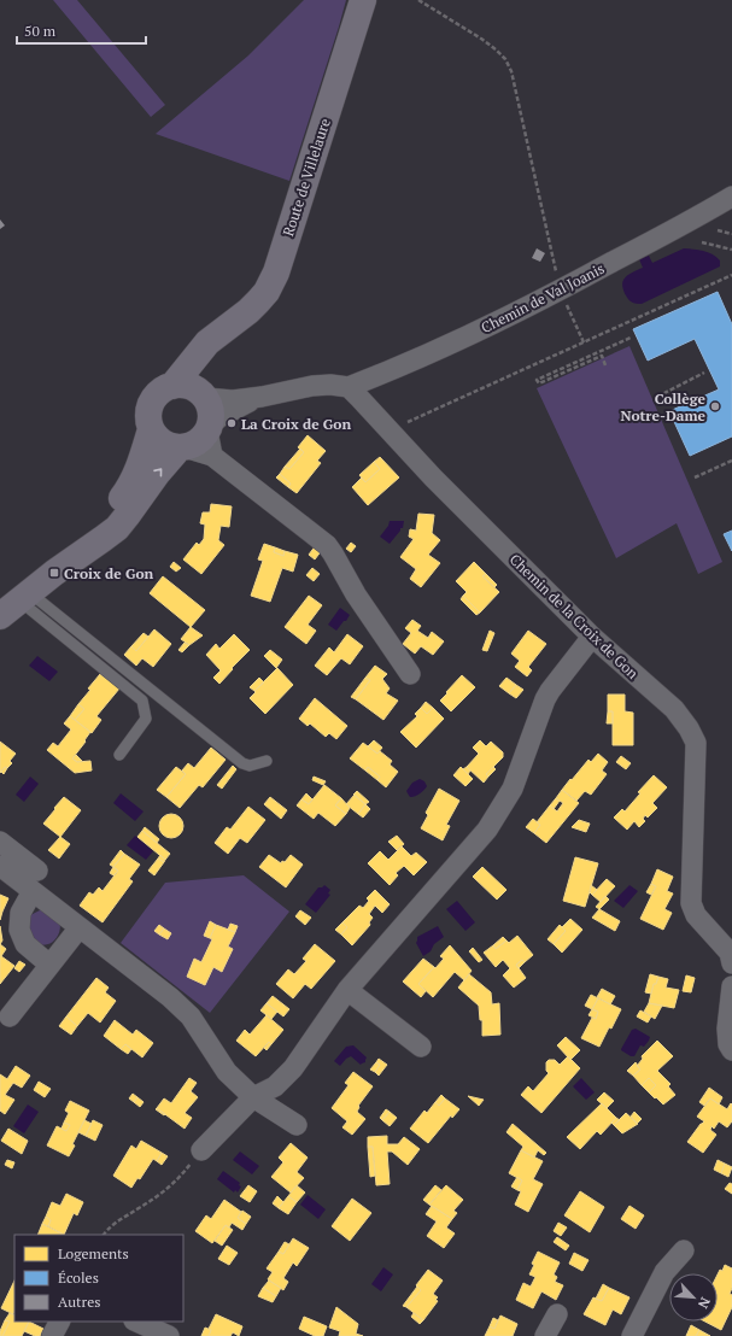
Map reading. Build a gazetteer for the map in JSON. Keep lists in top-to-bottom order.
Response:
{
  "streets": {
    "main road": ["Route de Villelaure"],
    "street": ["Chemin de Val Joanis", "Chemin de la Croix de Gon"]
  },
  "crossings": [
    ["Chemin de Val Joanis", "Chemin de la Croix de Gon"]
  ],
  "places": {
    "other": ["Collège Notre-Dame", "La Croix de Gon"],
    "transit": ["Croix de Gon"]
  },
  "legend": ["Logements", "Écoles", "Autres"],
  "scale_bar": "50 m",
  "north": "bottom right"
}
